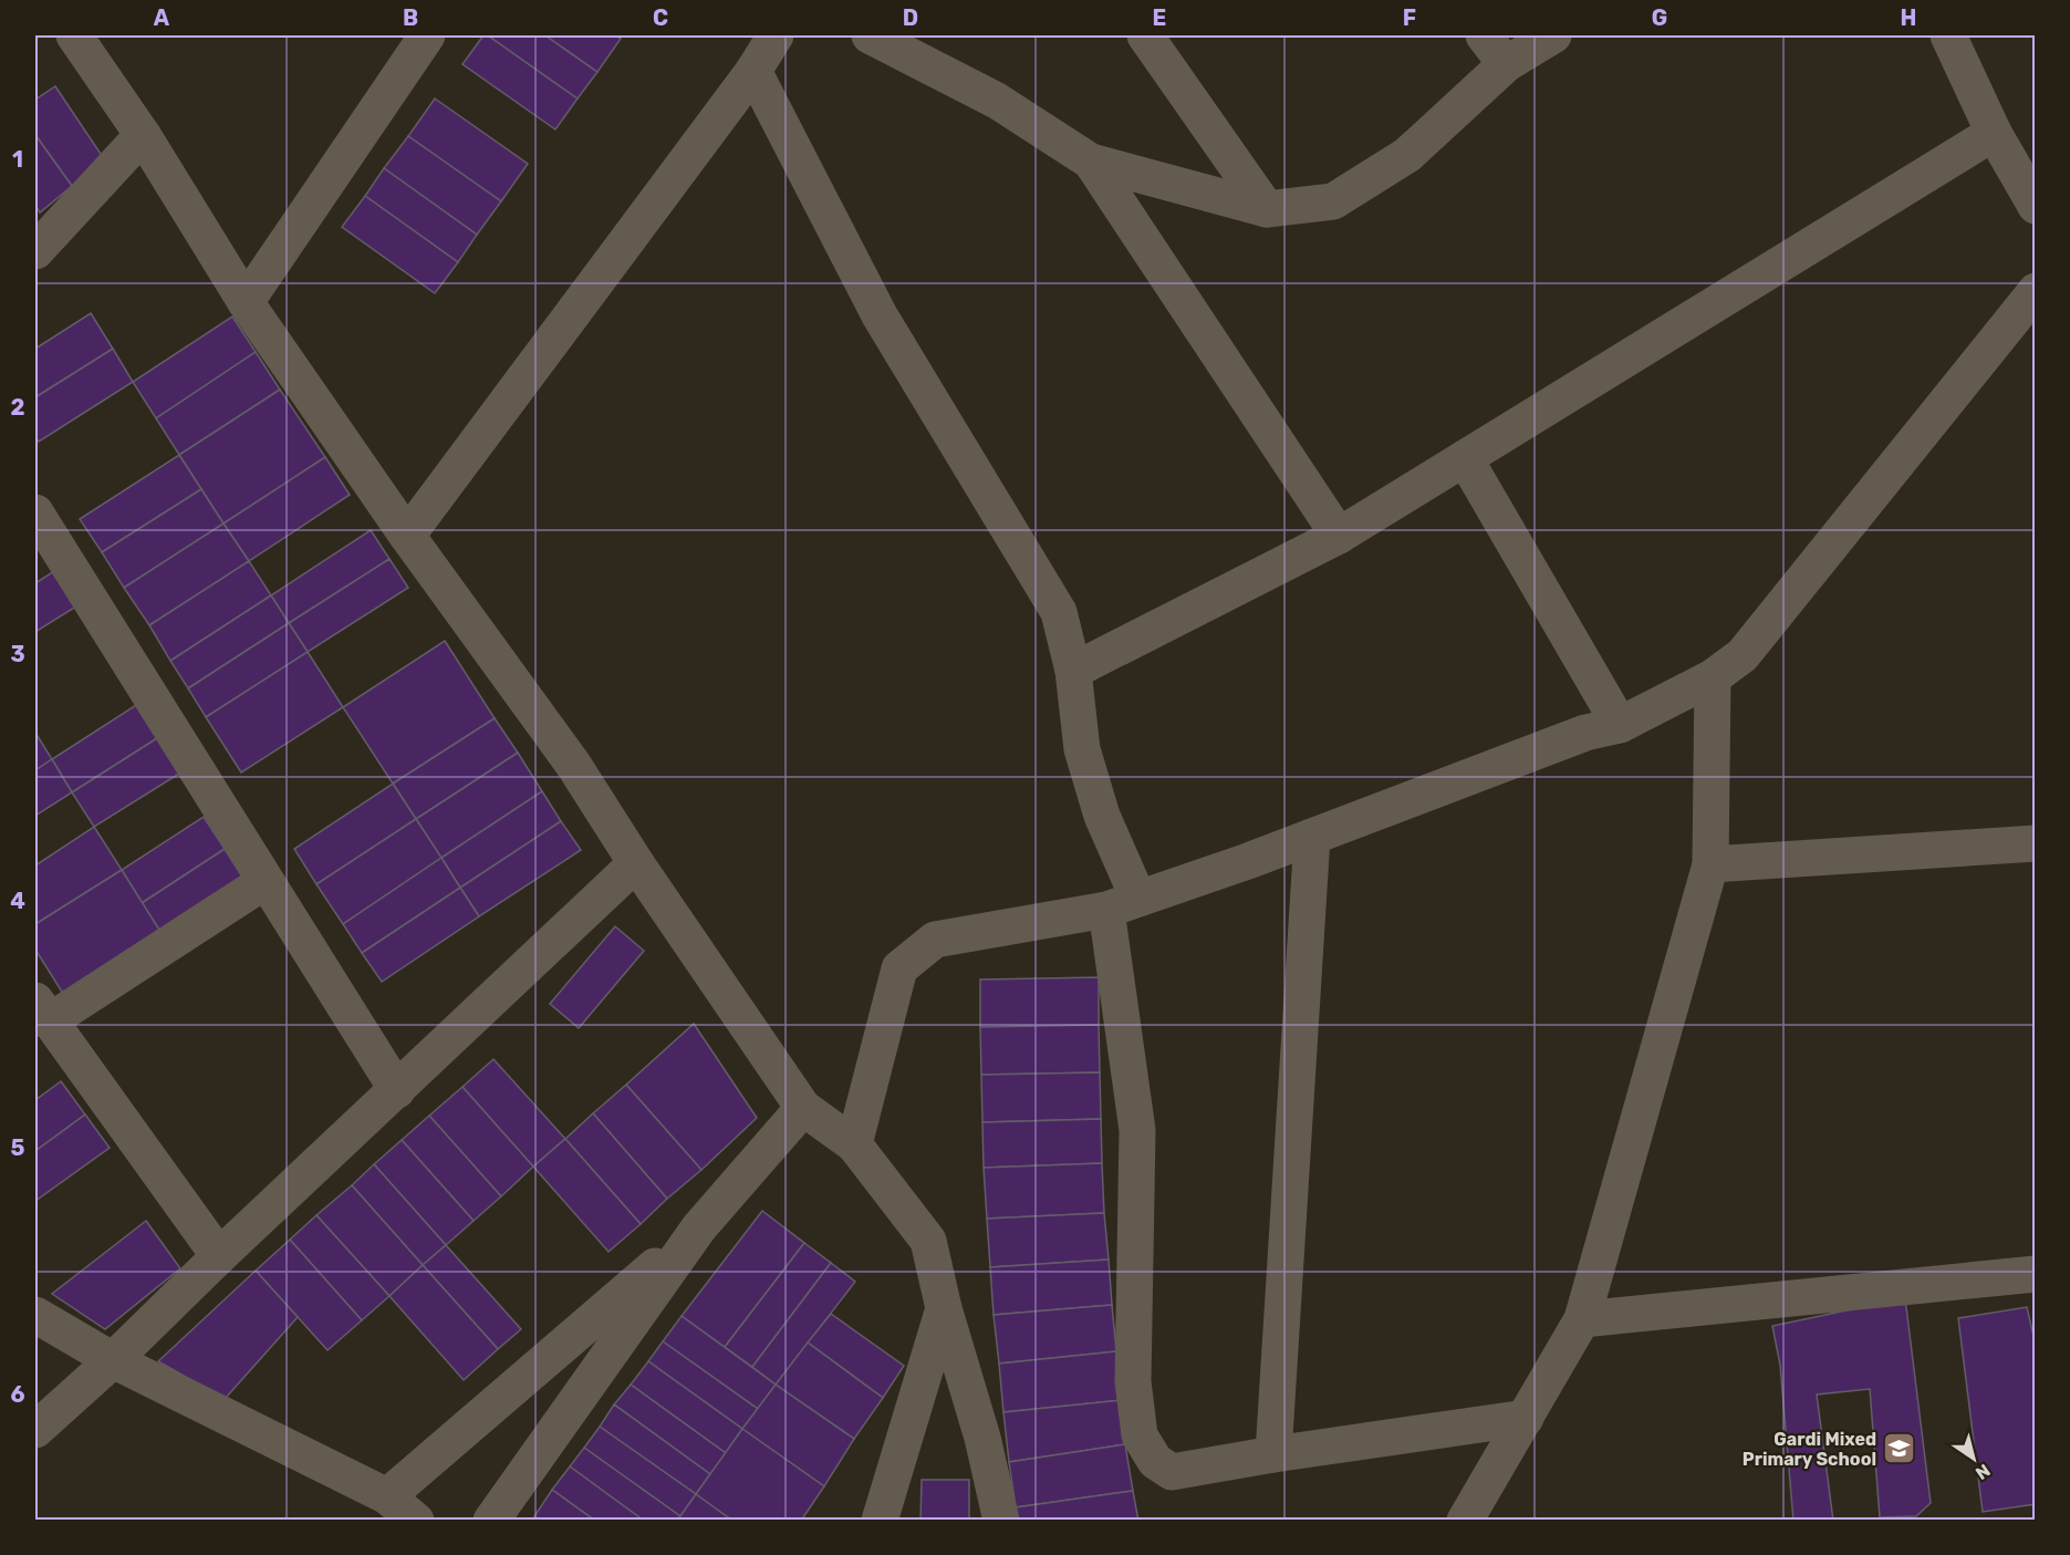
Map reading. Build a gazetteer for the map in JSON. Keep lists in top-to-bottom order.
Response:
{
  "places": {
    "school or university": ["Gardi Mixed Primary School"]
  },
  "north": "bottom right",
  "grid": {
    "columns": [
      "A",
      "B",
      "C",
      "D",
      "E",
      "F",
      "G",
      "H"
    ],
    "rows": [
      "1",
      "2",
      "3",
      "4",
      "5",
      "6"
    ]
  }
}
